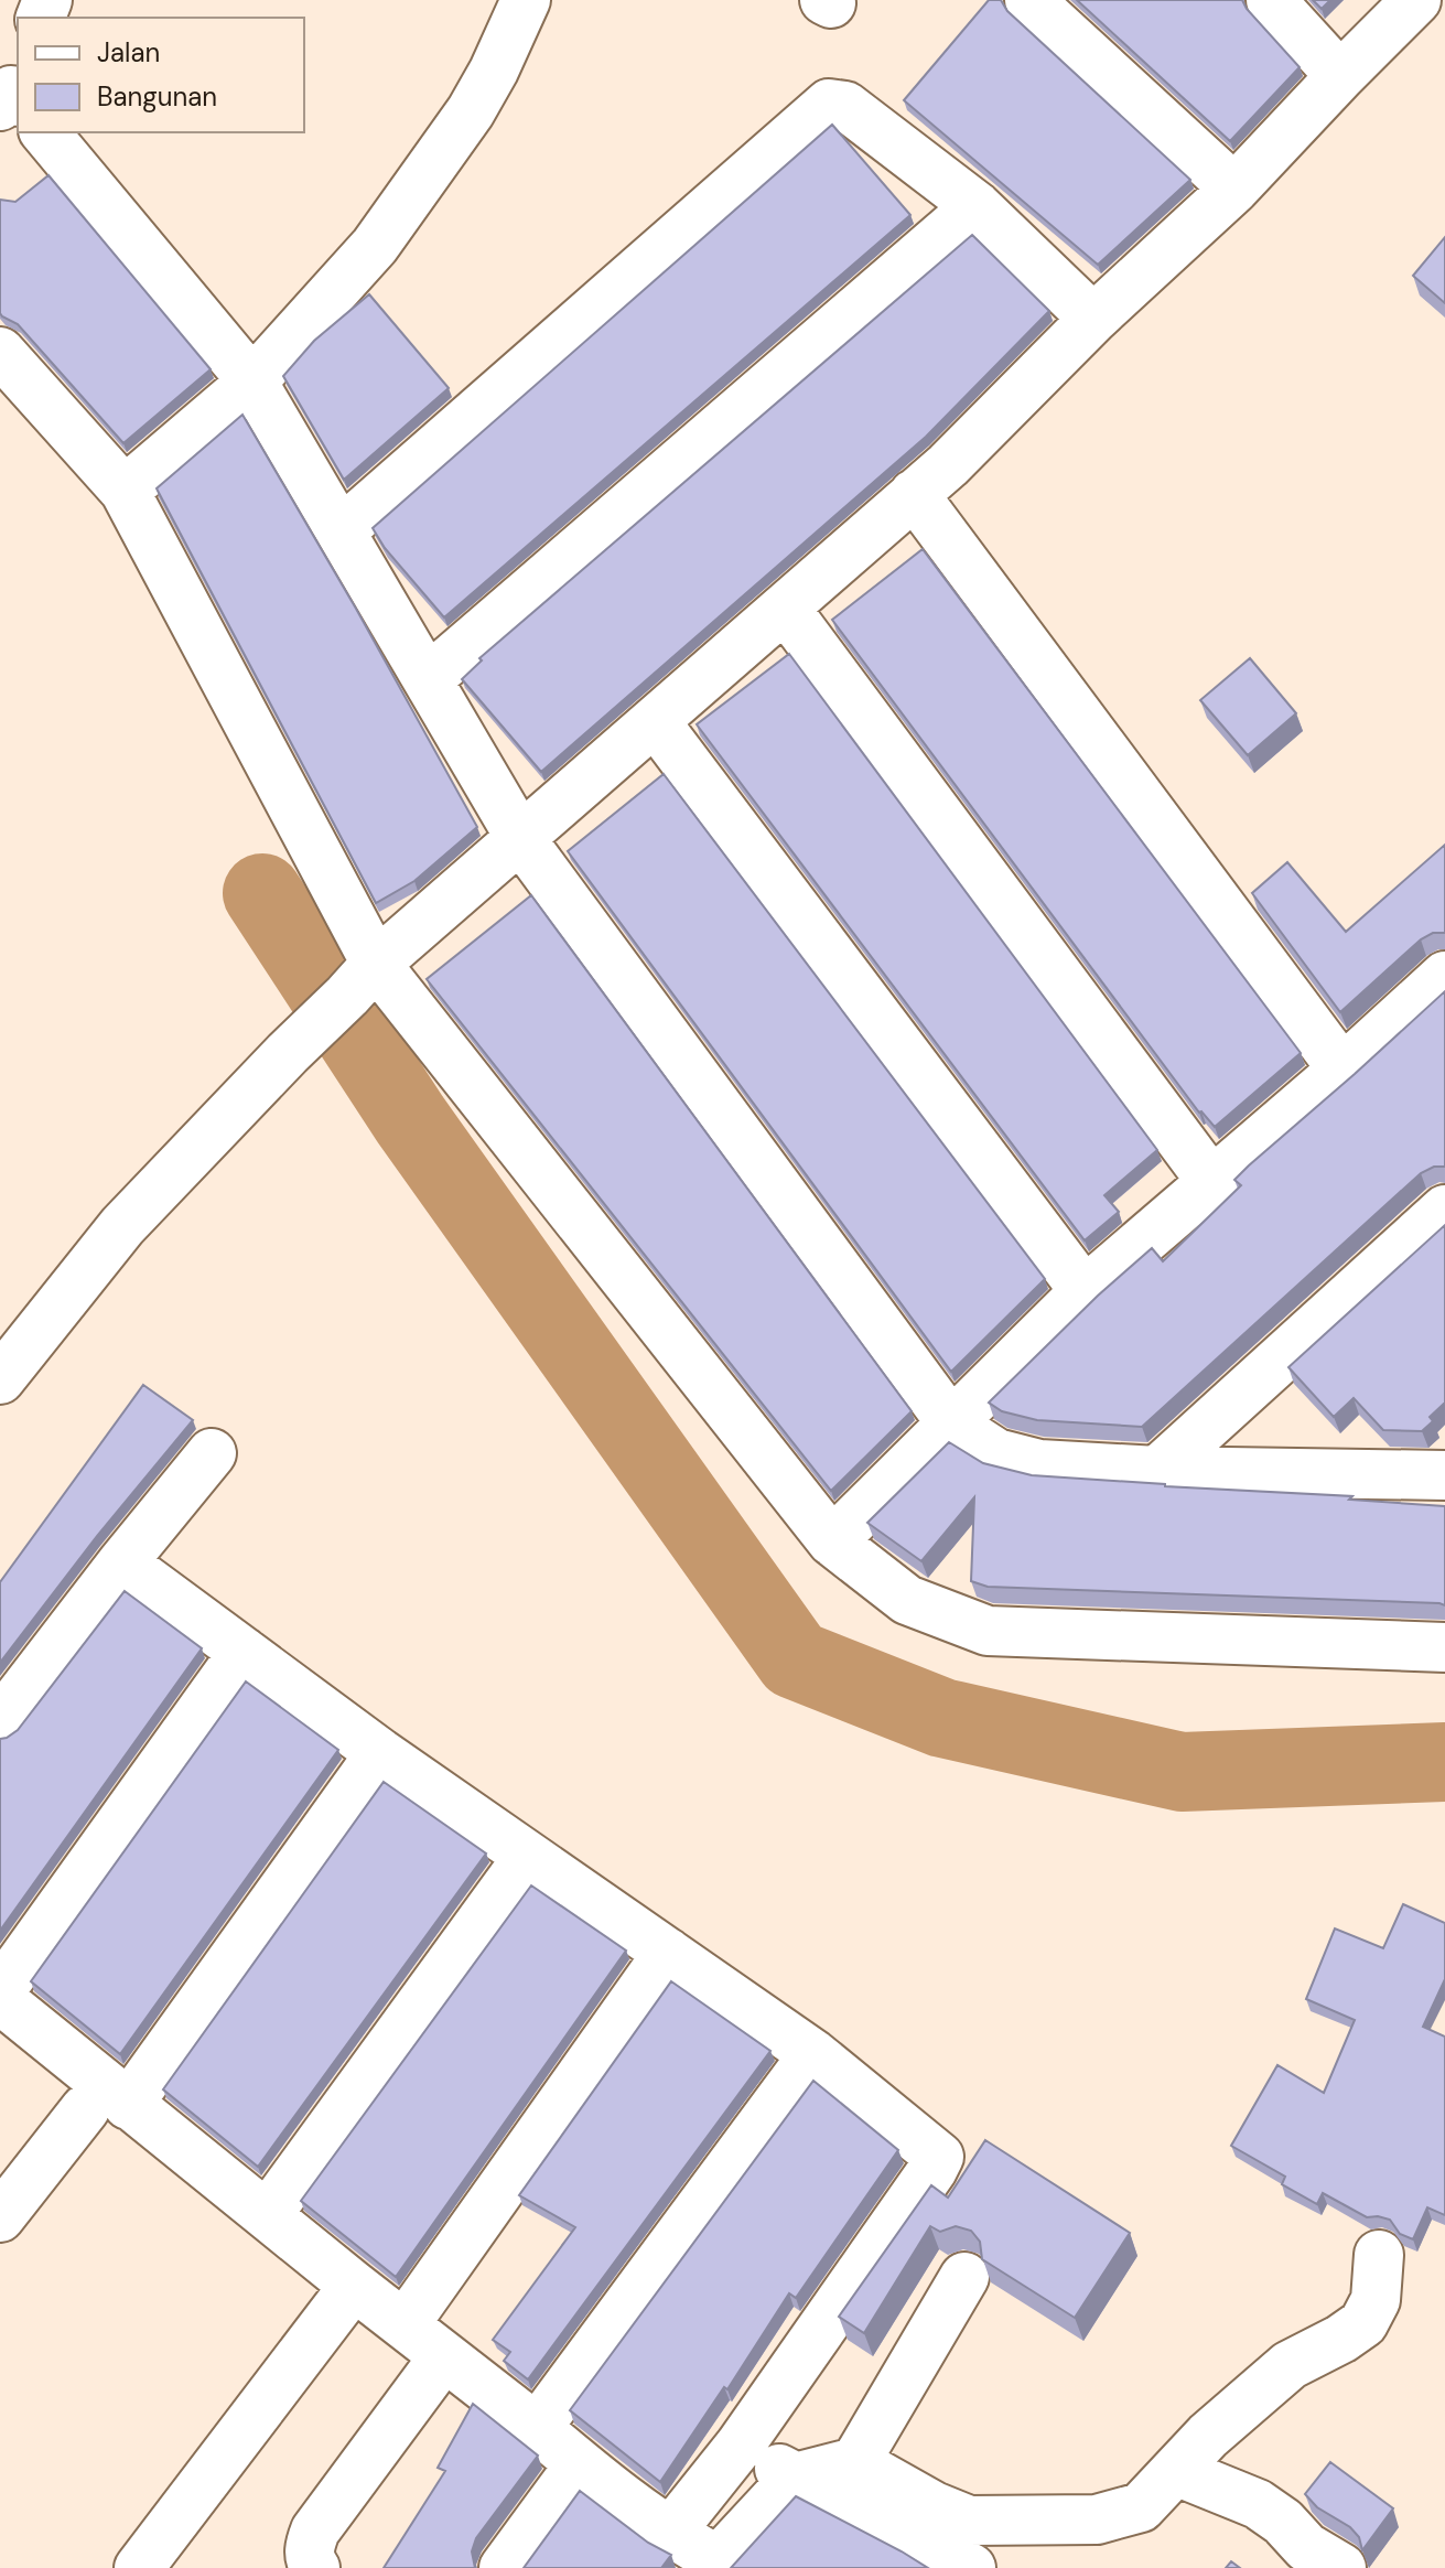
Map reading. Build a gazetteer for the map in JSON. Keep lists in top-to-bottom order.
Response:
{
  "legend": ["Jalan", "Bangunan"]
}
